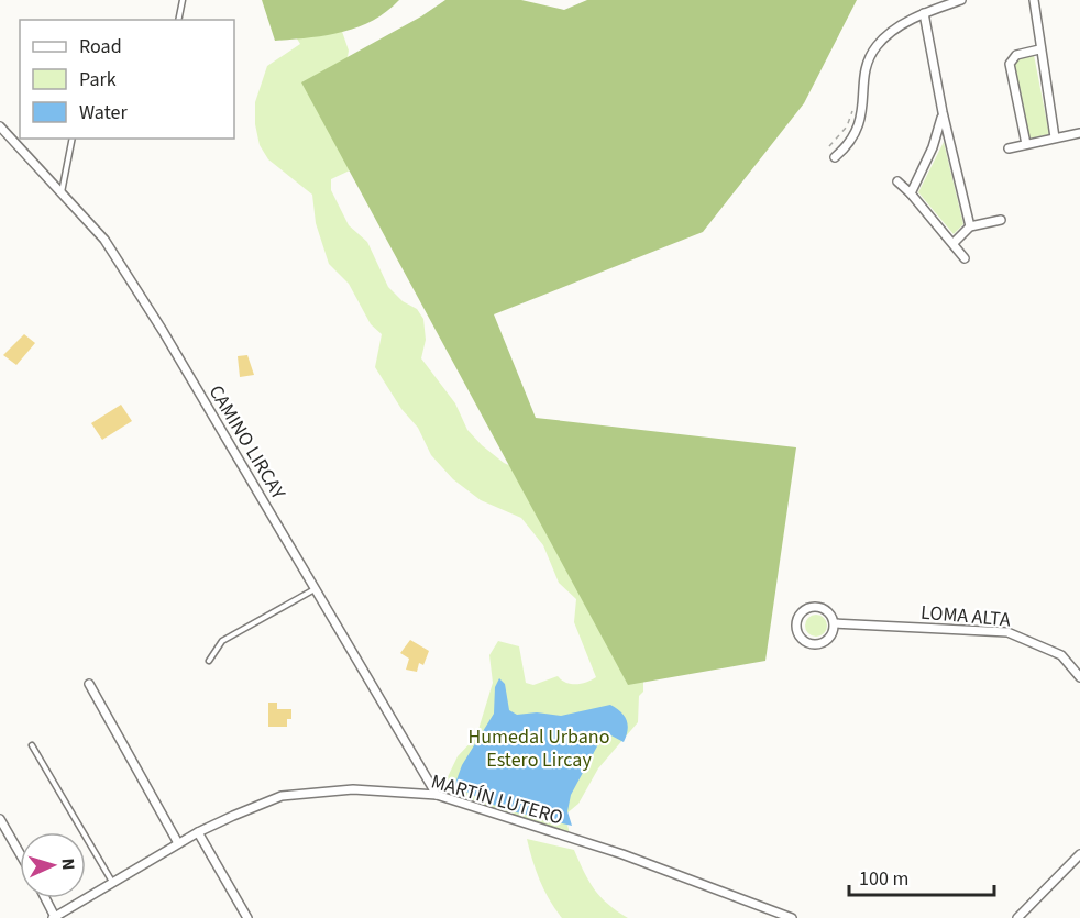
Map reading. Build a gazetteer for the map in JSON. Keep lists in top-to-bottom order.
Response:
{
  "streets": {
    "street": ["CAMINO LIRCAY", "LOMA ALTA", "MARTÍN LUTERO"]
  },
  "crossings": [
    ["CAMINO LIRCAY", "MARTÍN LUTERO"]
  ],
  "parks": ["Humedal Urbano Estero Lircay"],
  "legend": ["Road", "Park", "Water"],
  "scale_bar": "100 m",
  "north": "right"
}
